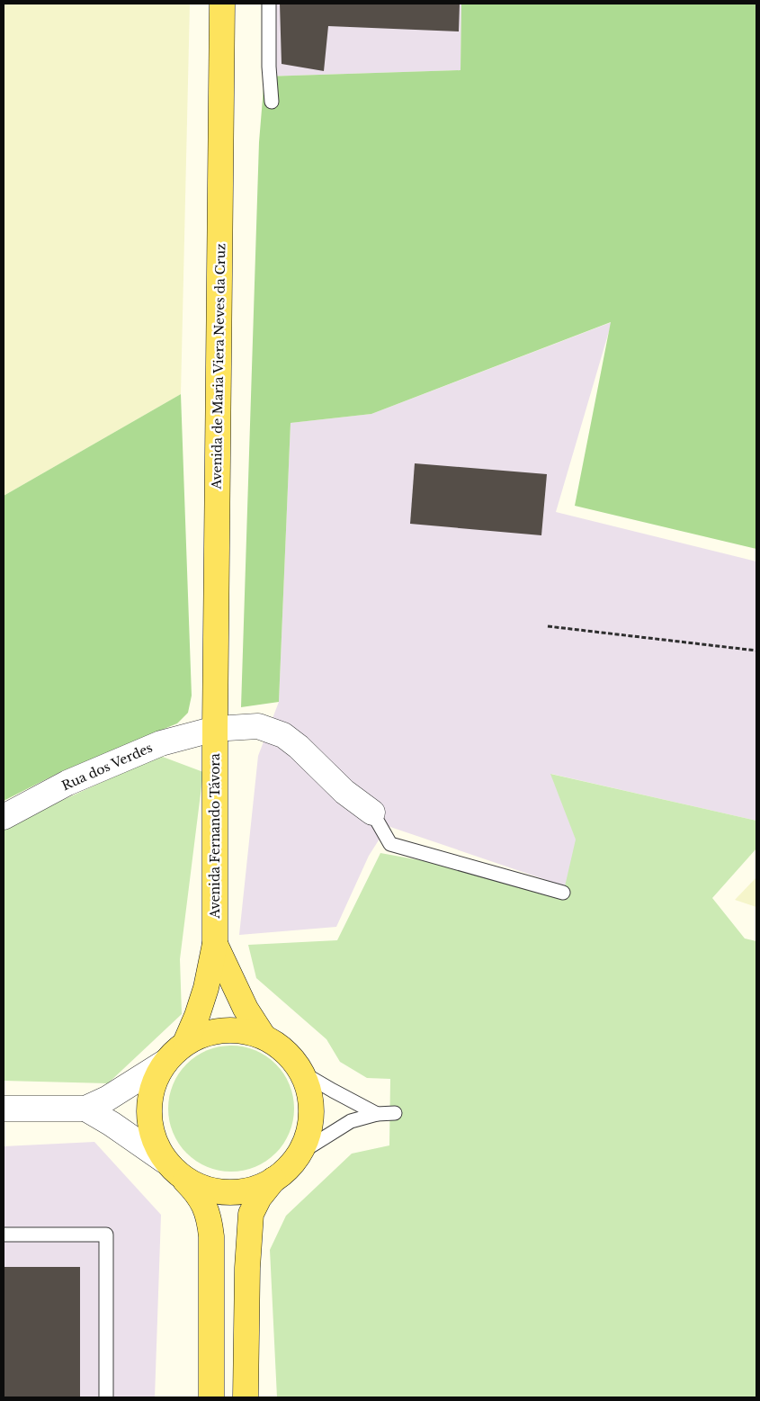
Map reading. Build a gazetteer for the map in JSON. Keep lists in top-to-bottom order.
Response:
{
  "streets": {
    "main road": ["Avenida de Maria Viera Neves da Cruz", "Avenida Fernando Távora"],
    "street": ["Rua dos Verdes"]
  },
  "crossings": [
    ["Avenida de Maria Viera Neves da Cruz", "Rua dos Verdes"],
    ["Avenida de Maria Viera Neves da Cruz", "Avenida Fernando Távora"],
    ["Rua dos Verdes", "Avenida Fernando Távora"]
  ]
}
